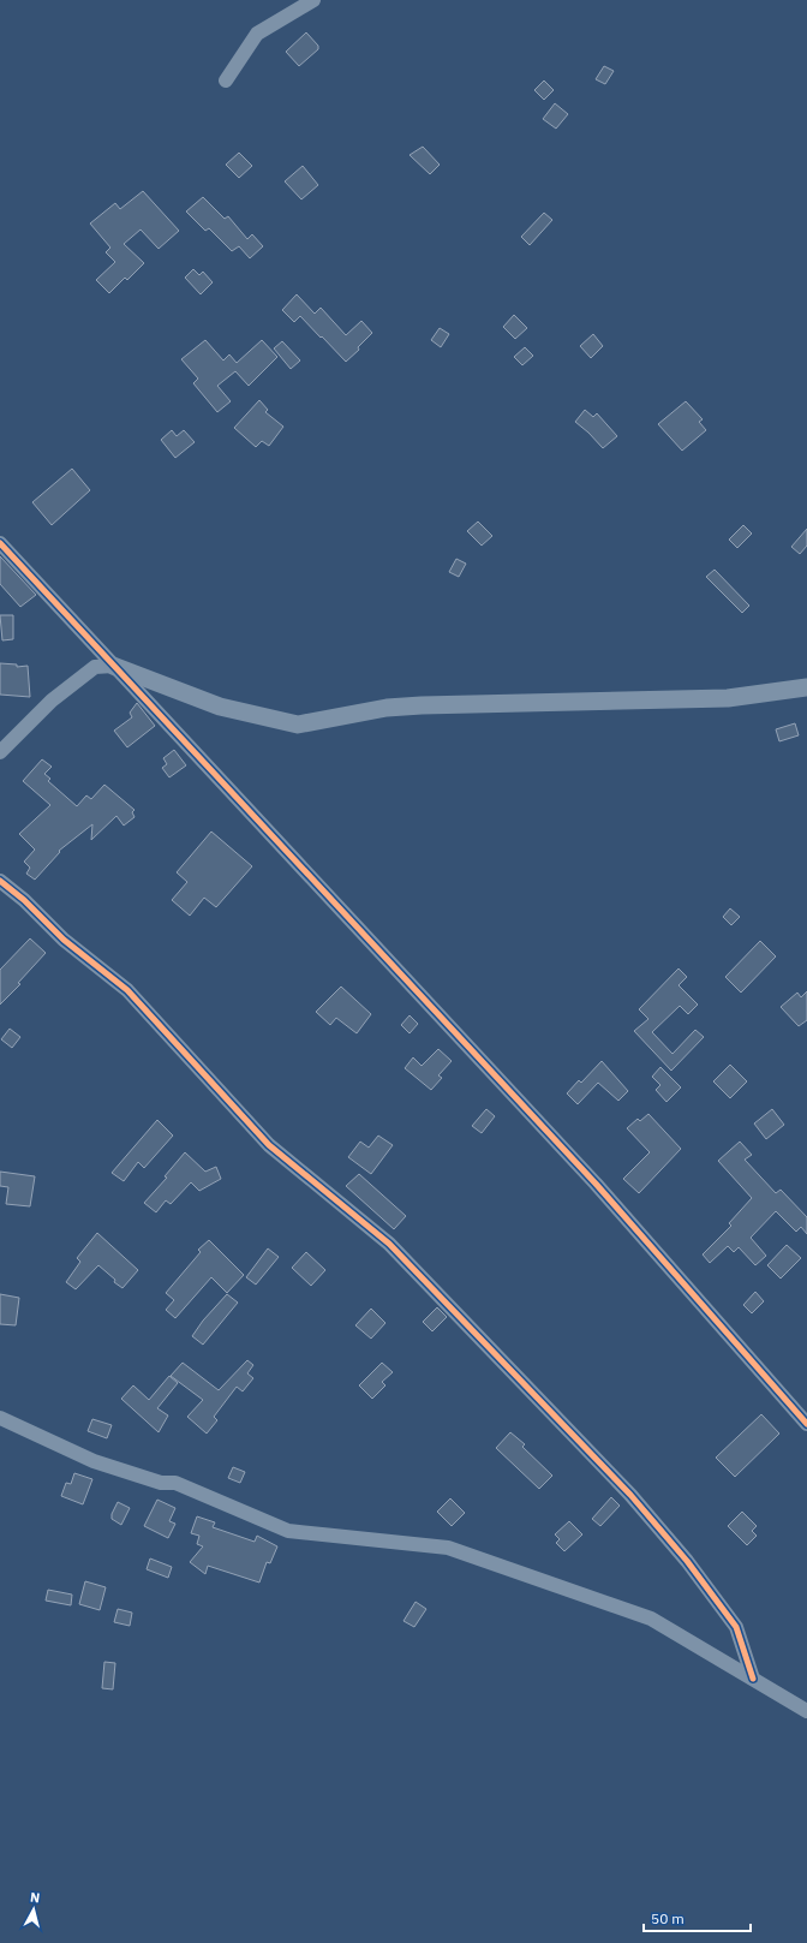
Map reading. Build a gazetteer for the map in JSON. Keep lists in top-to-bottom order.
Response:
{
  "scale_bar": "50 m",
  "north": "top"
}
